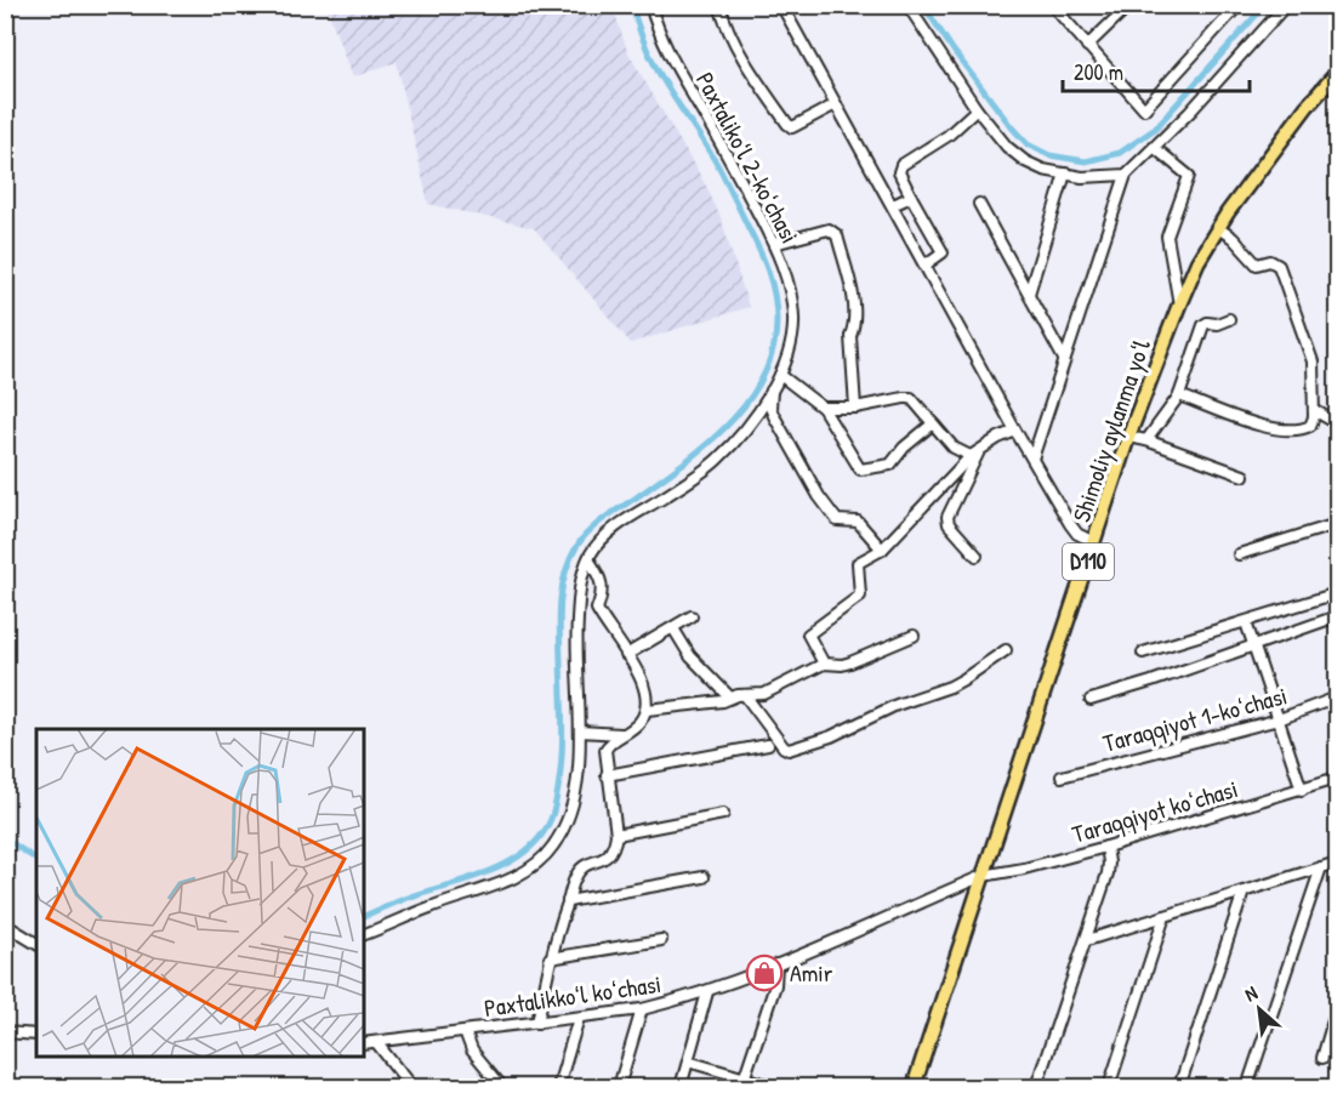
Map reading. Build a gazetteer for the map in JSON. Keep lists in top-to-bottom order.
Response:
{
  "streets": {
    "main road": ["Shimoliy aylanma yoʻl", "D110"],
    "street": [
      "Paxtalikoʻl 2-koʻchasi",
      "Taraqqiyot 1-koʻchasi",
      "Taraqqiyot koʻchasi",
      "Paxtalikkoʻl koʻchasi"
    ]
  },
  "crossings": [
    ["Shimoliy aylanma yoʻl", "Taraqqiyot koʻchasi"],
    ["Shimoliy aylanma yoʻl", "Paxtalikkoʻl koʻchasi"],
    ["Taraqqiyot koʻchasi", "Paxtalikkoʻl koʻchasi"]
  ],
  "places": {
    "shop": ["Amir"]
  },
  "scale_bar": "200 m",
  "north": "top left"
}
